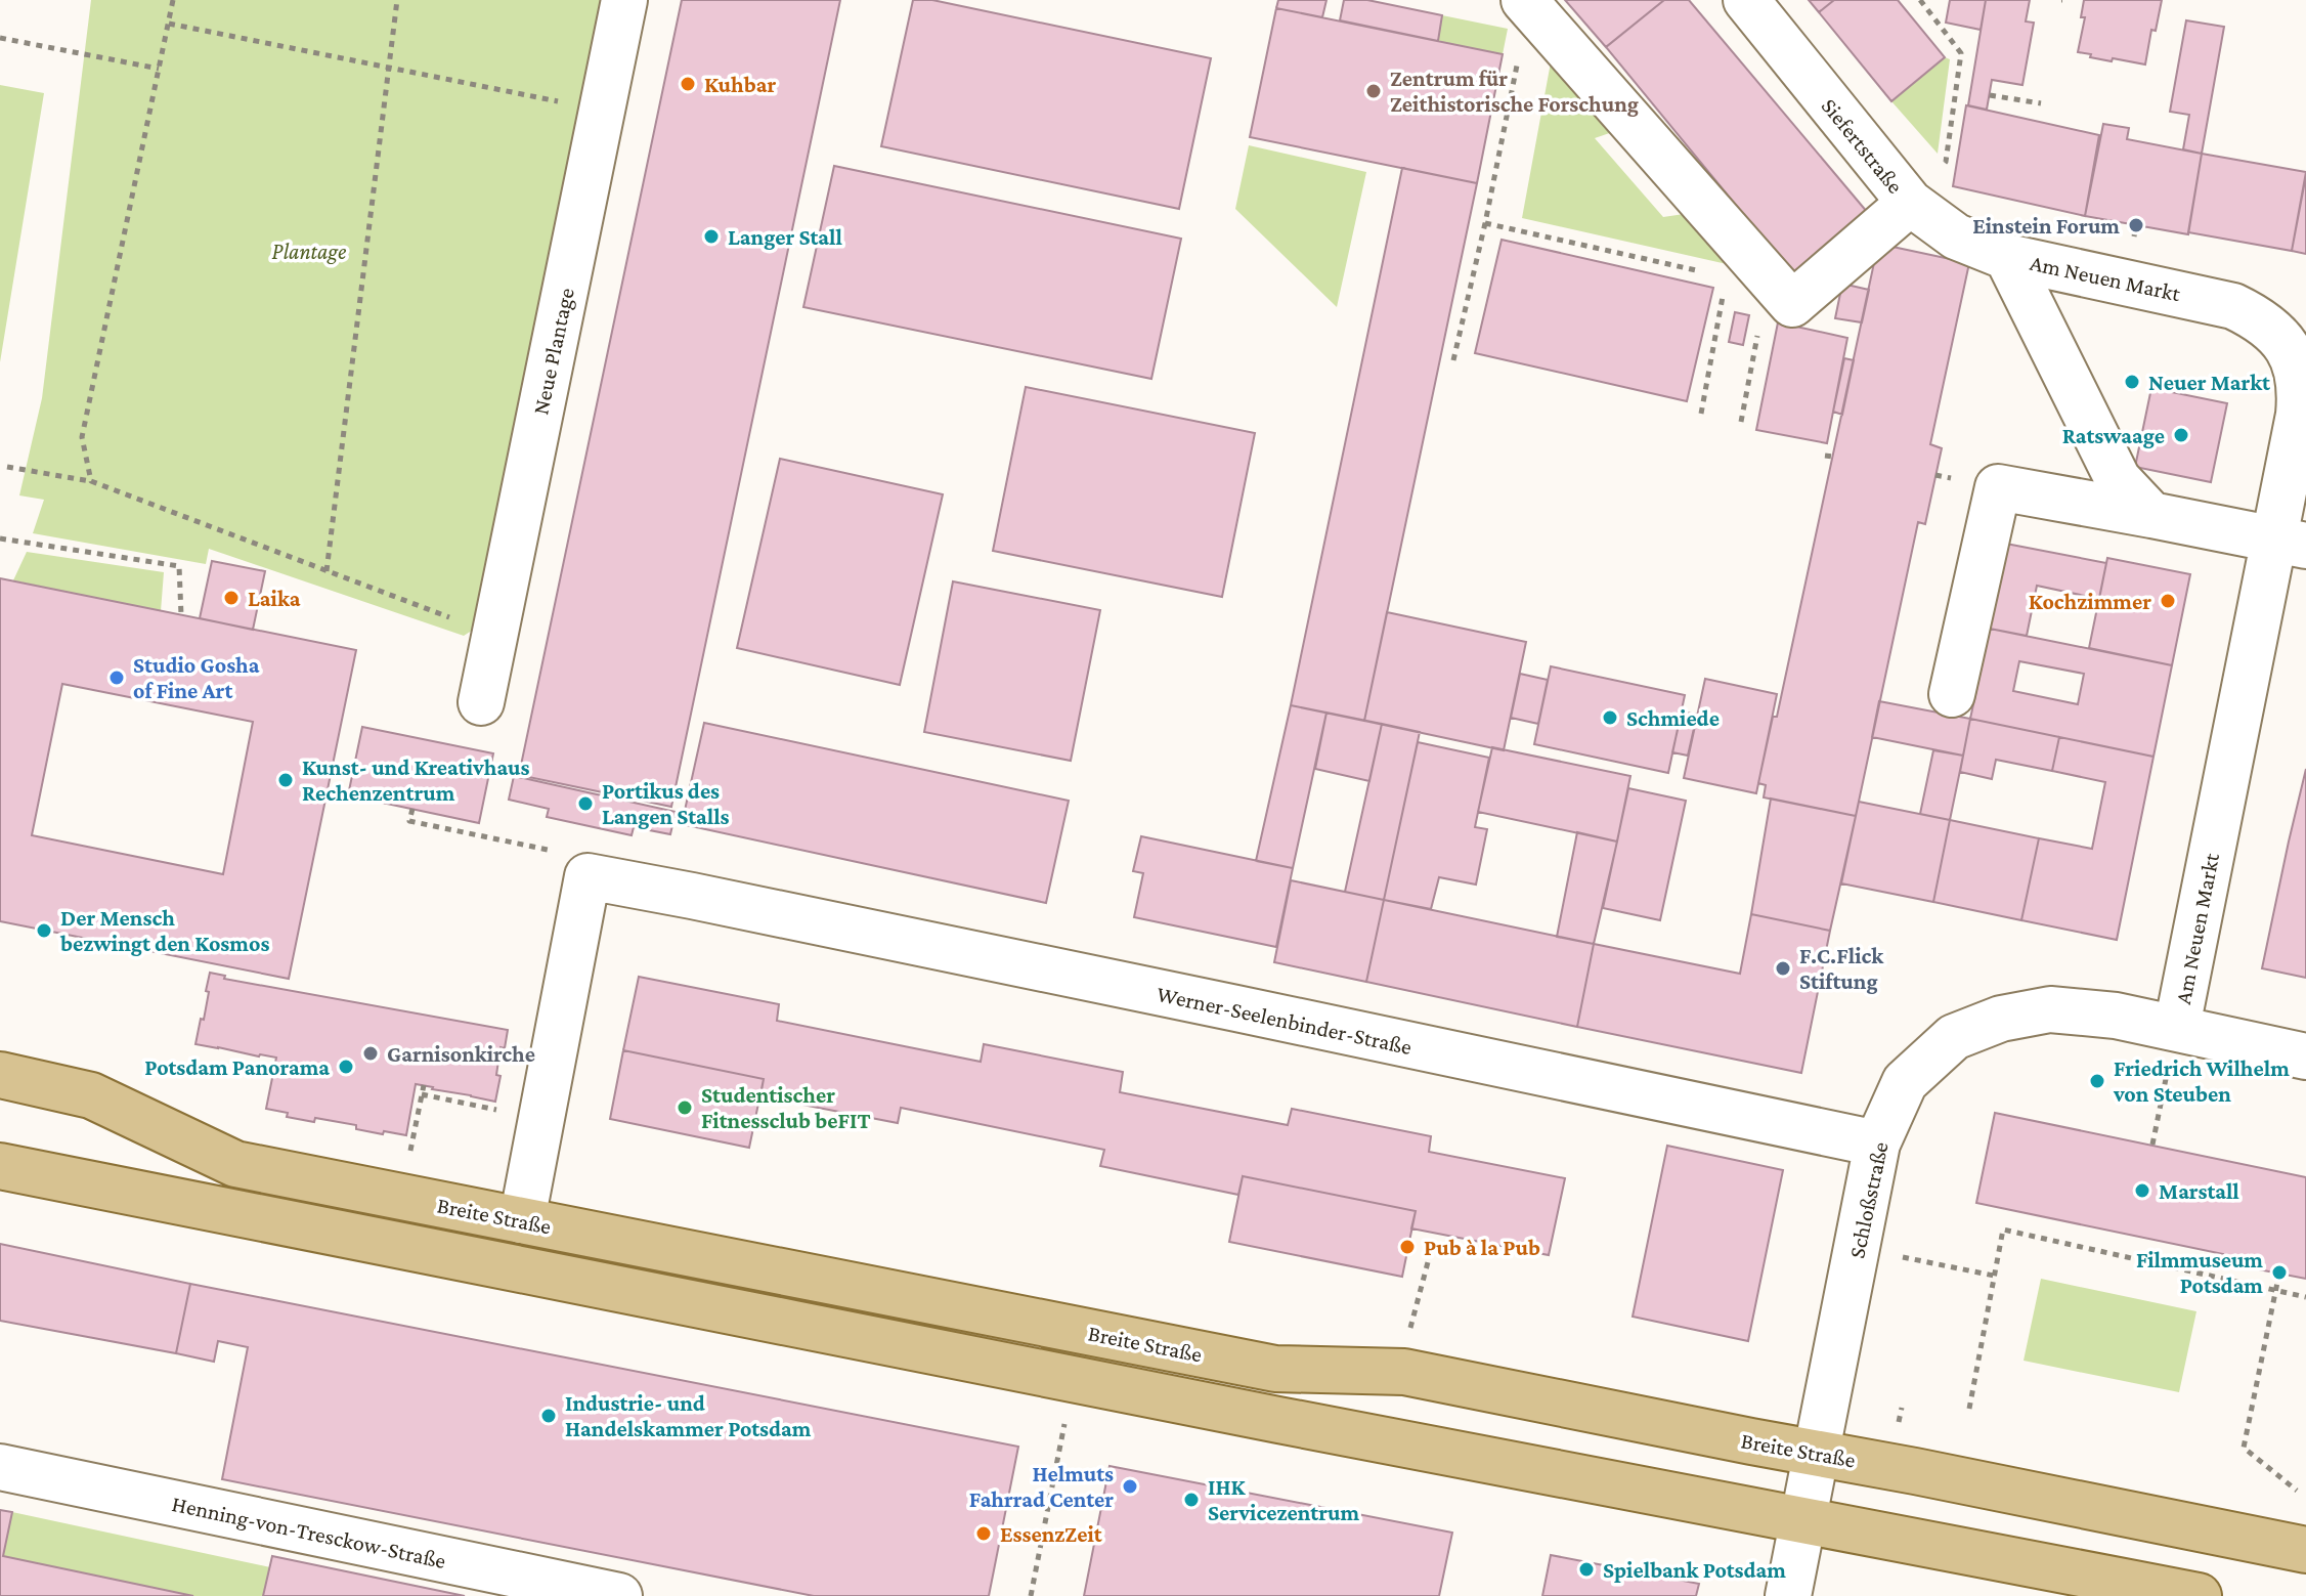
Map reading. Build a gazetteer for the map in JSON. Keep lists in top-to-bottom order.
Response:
{
  "streets": {
    "main road": ["Breite Straße"],
    "street": [
      "Siefertstraße",
      "Am Neuen Markt",
      "Neue Plantage",
      "Werner-Seelenbinder-Straße",
      "Schloßstraße",
      "Henning-von-Tresckow-Straße"
    ]
  },
  "crossings": [
    ["Siefertstraße", "Am Neuen Markt"],
    ["Am Neuen Markt", "Schloßstraße"],
    ["Werner-Seelenbinder-Straße", "Schloßstraße"],
    ["Werner-Seelenbinder-Straße", "Breite Straße"],
    ["Schloßstraße", "Breite Straße"]
  ],
  "parks": ["Plantage"],
  "places": [
    "Kuhbar",
    "Zentrum für Zeithistorische Forschung",
    "Einstein Forum",
    "Langer Stall",
    "Neuer Markt",
    "Ratswaage",
    "Laika",
    "Kochzimmer",
    "Studio Gosha of Fine Art",
    "Schmiede",
    "Kunst- und Kreativhaus Rechenzentrum",
    "Portikus des Langen Stalls",
    "Der Mensch bezwingt den Kosmos",
    "F.C.Flick Stiftung",
    "Garnisonkirche",
    "Potsdam Panorama",
    "Friedrich Wilhelm von Steuben",
    "Studentischer Fitnessclub beFIT",
    "Marstall",
    "Pub à la Pub",
    "Filmmuseum Potsdam",
    "Industrie- und Handelskammer Potsdam",
    "Helmuts Fahrrad Center",
    "IHK Servicezentrum",
    "EssenzZeit",
    "Spielbank Potsdam"
  ]
}
